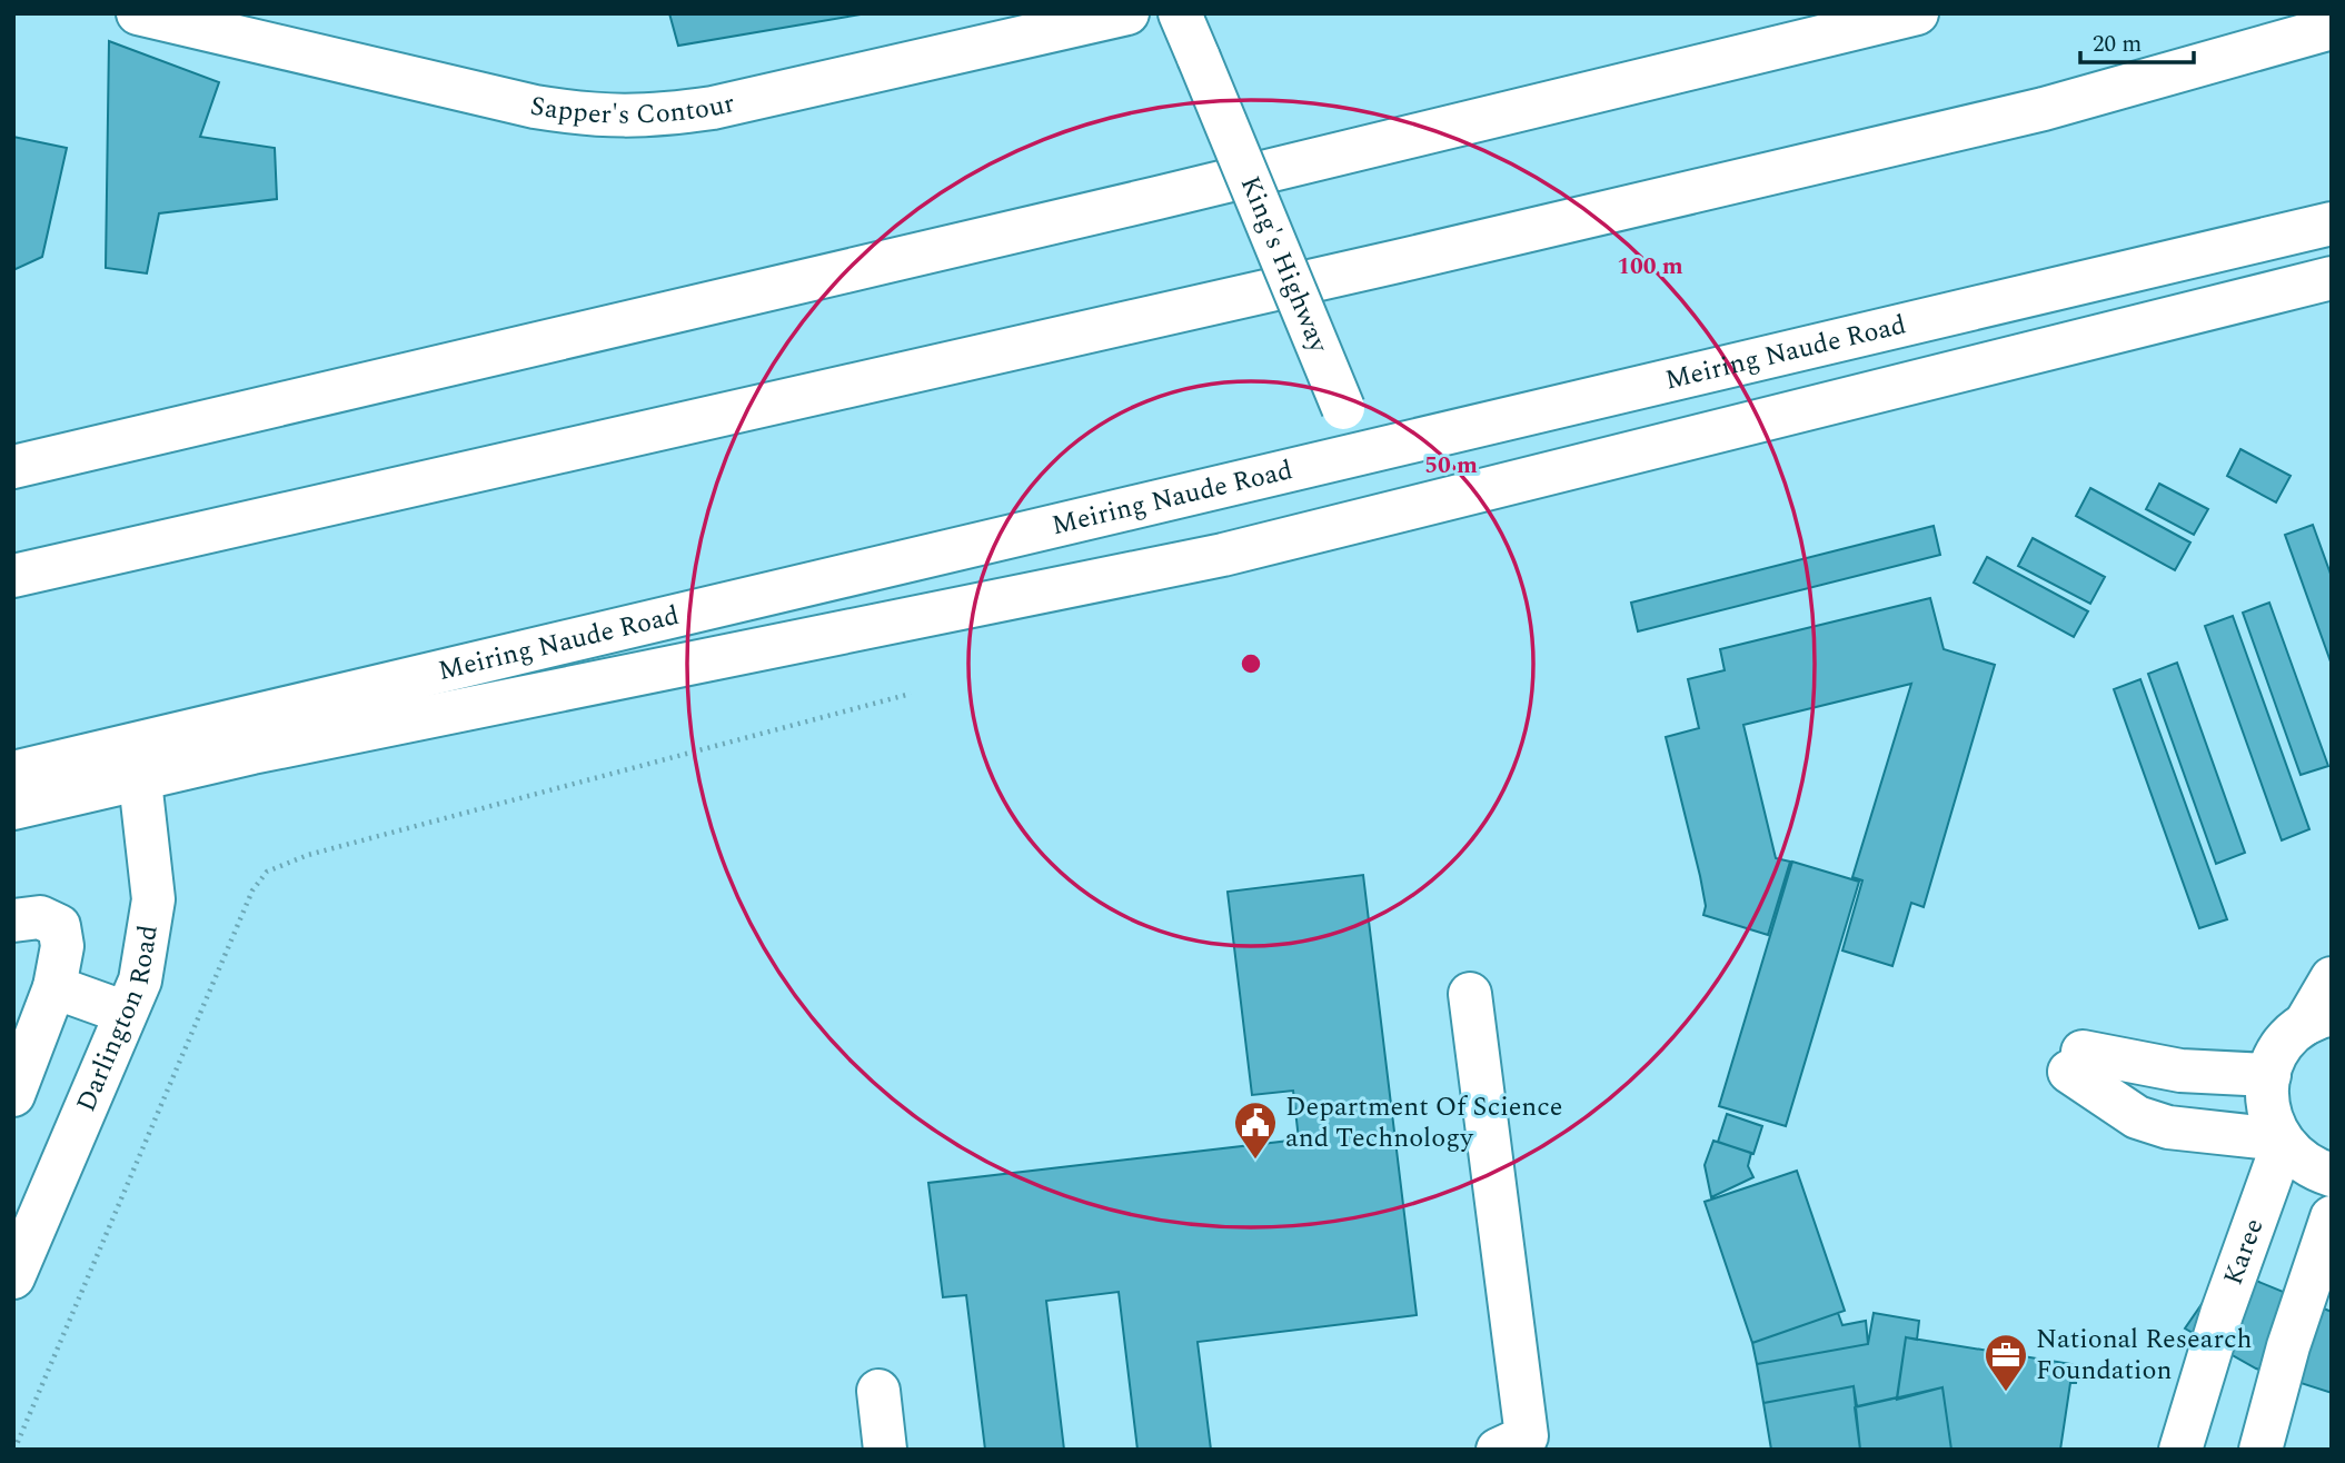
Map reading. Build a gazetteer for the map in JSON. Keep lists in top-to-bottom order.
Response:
{
  "streets": {
    "main road": [
      "Sapper's Contour",
      "King's Highway",
      "Meiring Naude Road",
      "Darlington Road",
      "Karee"
    ]
  },
  "crossings": [
    ["King's Highway", "Meiring Naude Road"],
    ["Meiring Naude Road", "Darlington Road"]
  ],
  "places": {
    "public building": ["Department Of Science and Technology"],
    "office": ["National Research Foundation"]
  },
  "scale_bar": "20 m",
  "rings": ["100 m", "50 m"]
}
